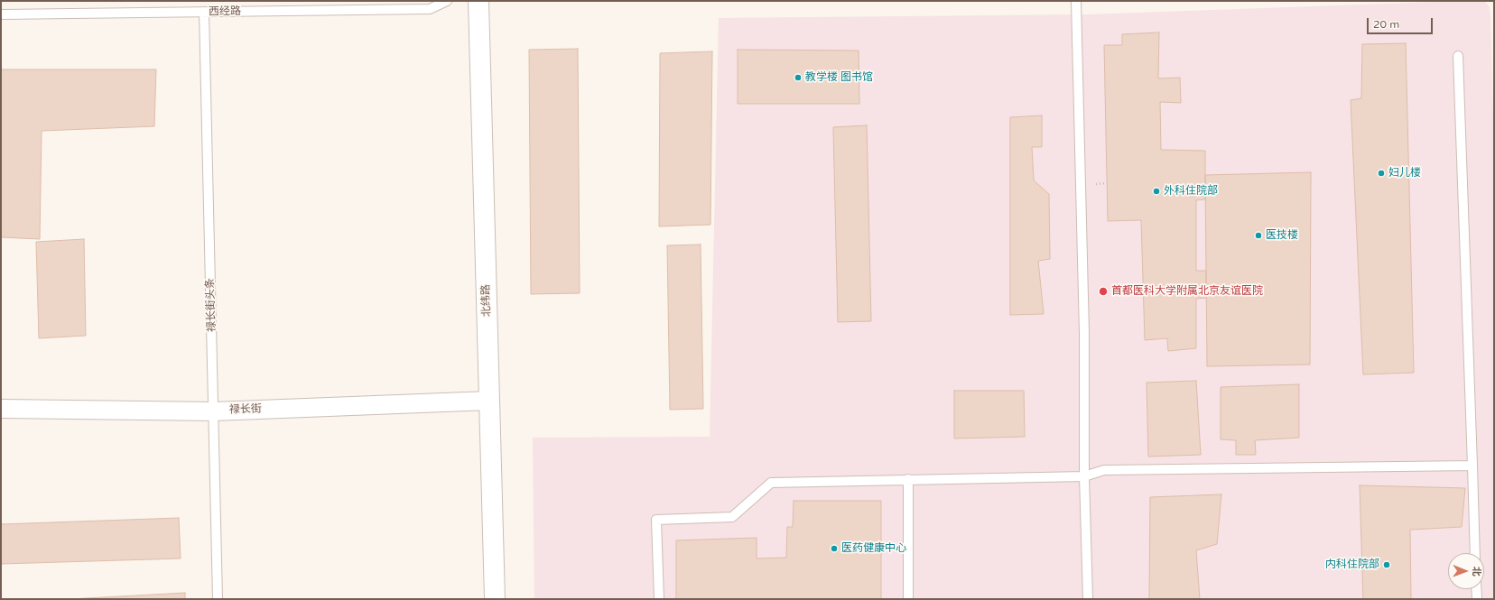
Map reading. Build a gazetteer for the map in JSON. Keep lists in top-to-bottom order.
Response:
{
  "streets": {
    "street": ["北纬路", "禄长街"],
    "lane": ["西经路", "禄长街头条"]
  },
  "crossings": [
    ["西经路", "禄长街头条"],
    ["北纬路", "禄长街"],
    ["禄长街头条", "禄长街"]
  ],
  "places": [
    "教学楼 图书馆",
    "妇儿楼",
    "外科住院部",
    "医技楼",
    "首都医科大学附属北京友谊医院",
    "医药健康中心",
    "内科住院部"
  ],
  "scale_bar": "20 m",
  "north": "right"
}
